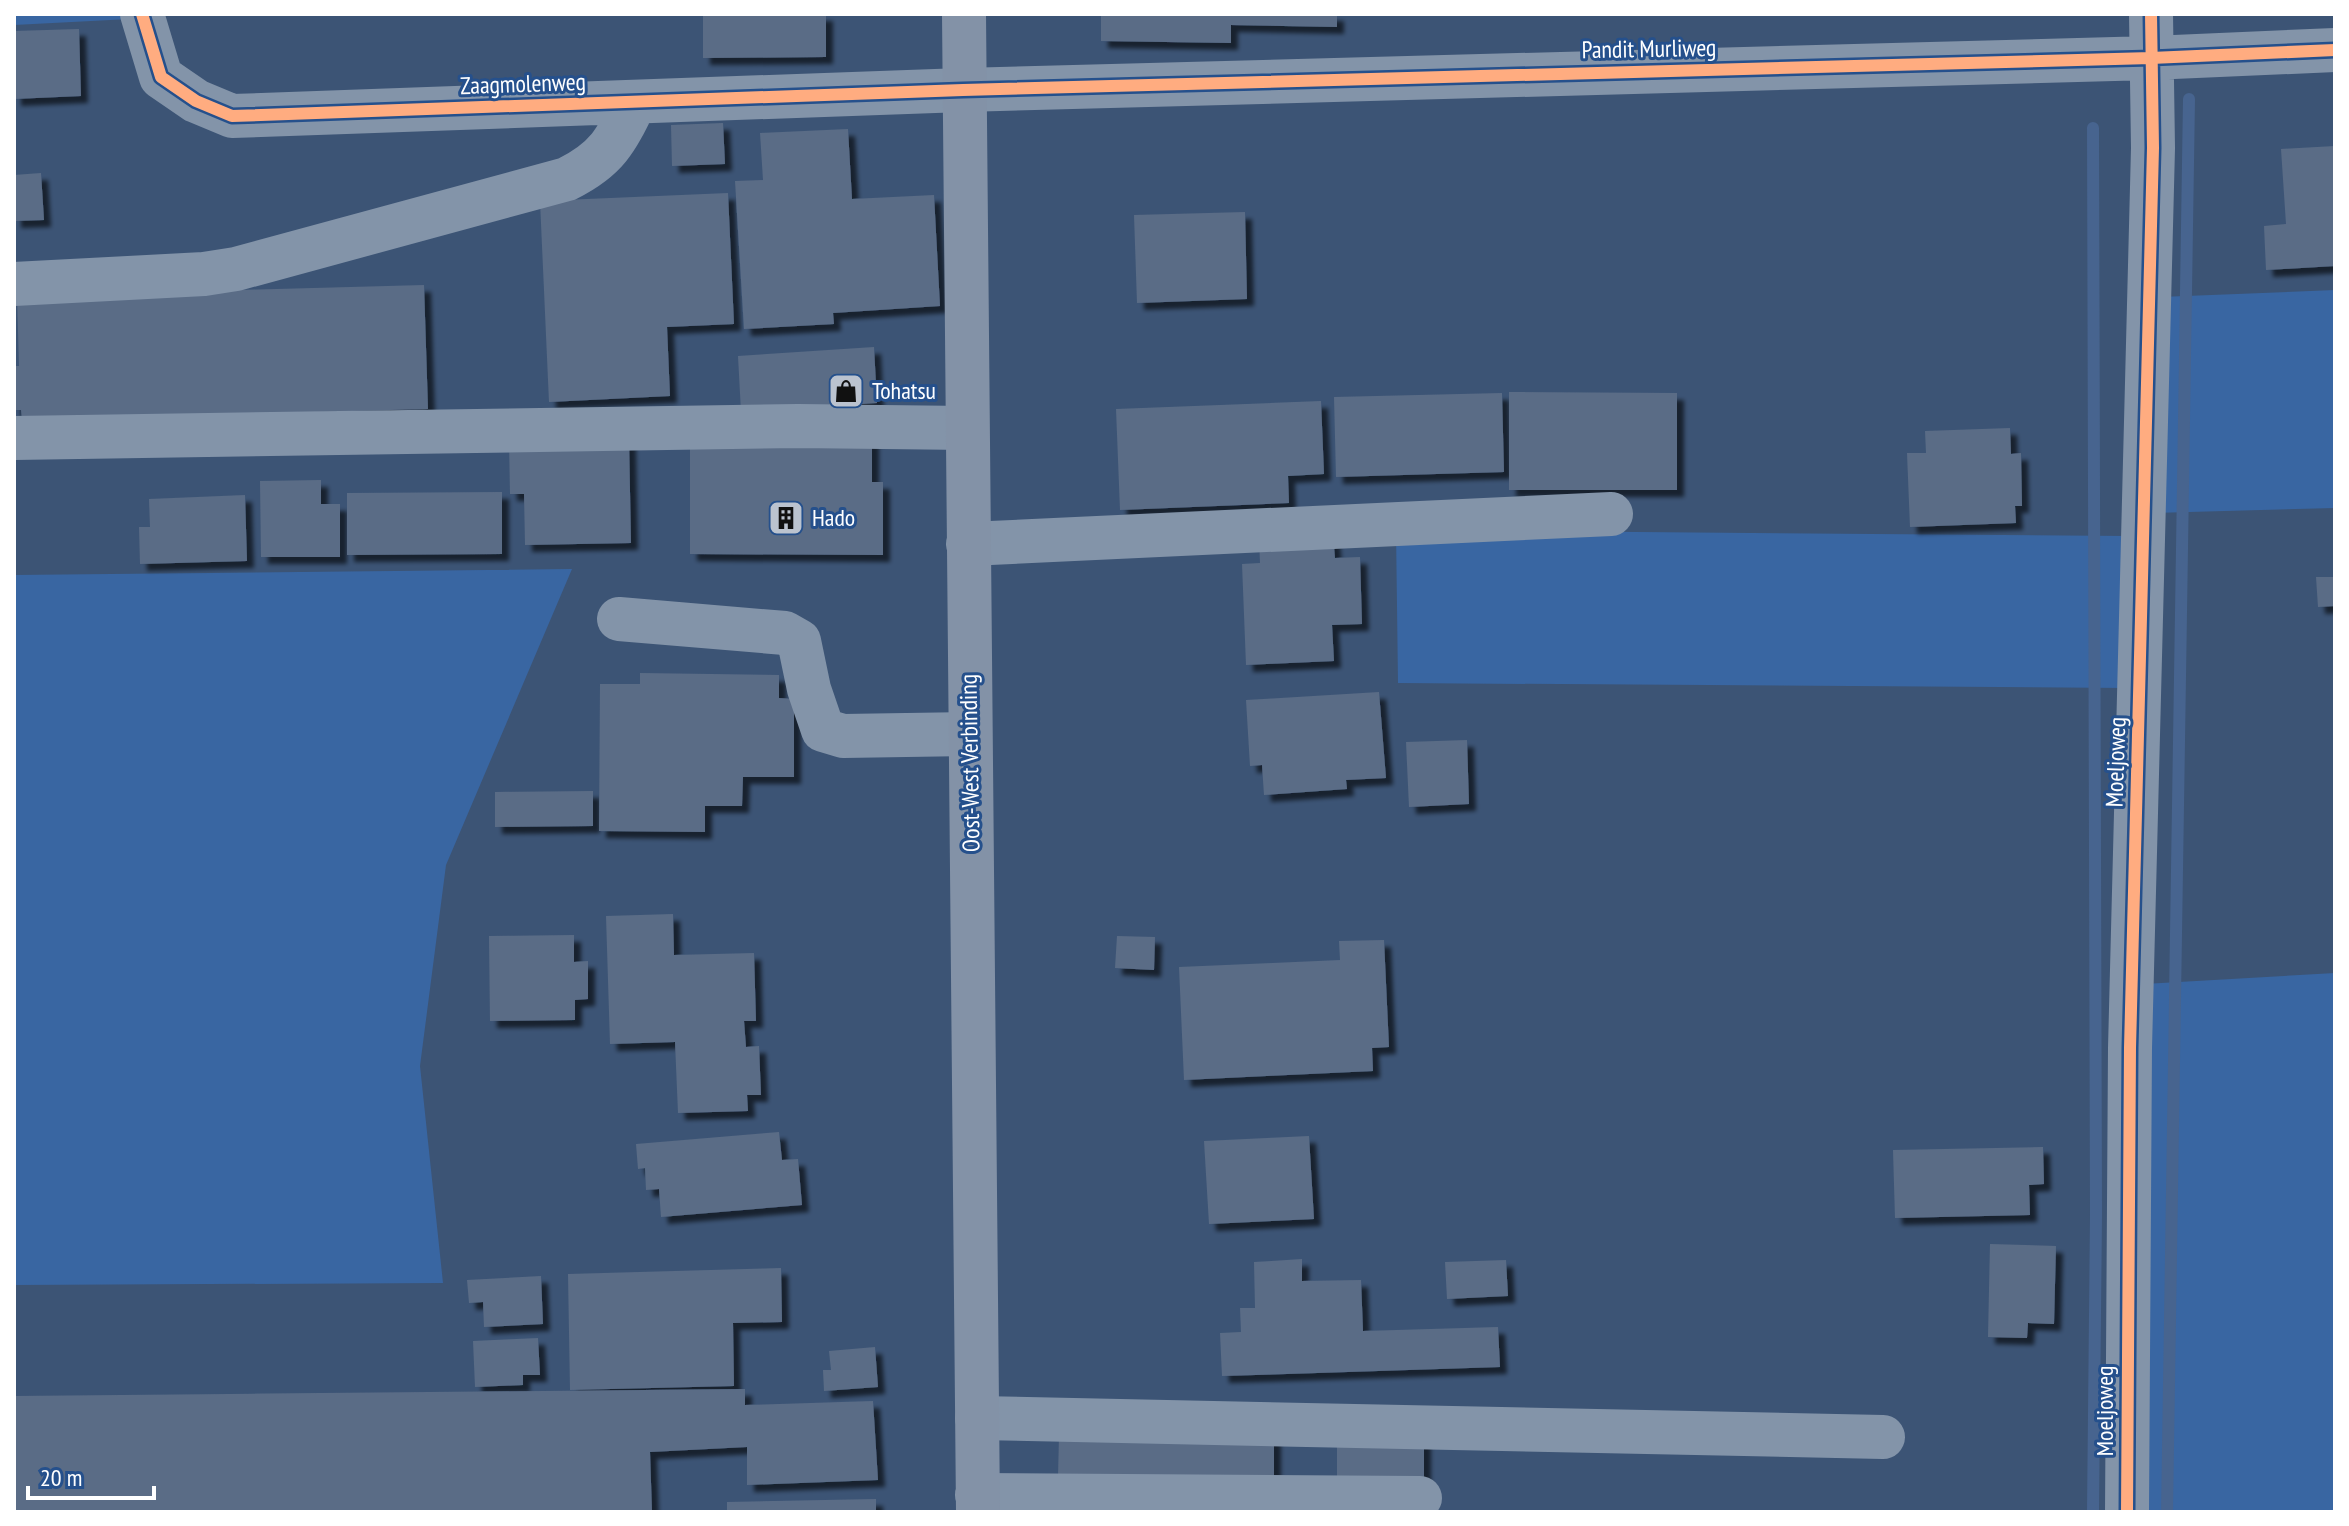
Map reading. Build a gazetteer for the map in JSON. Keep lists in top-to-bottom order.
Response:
{
  "streets": {
    "main road": ["Oost-West Verbinding"],
    "street": ["Pandit Murliweg", "Zaagmolenweg", "Moeljoweg"]
  },
  "crossings": [
    ["Pandit Murliweg", "Zaagmolenweg"],
    ["Pandit Murliweg", "Moeljoweg"],
    ["Pandit Murliweg", "Oost-West Verbinding"],
    ["Zaagmolenweg", "Oost-West Verbinding"]
  ],
  "places": {
    "shop": ["Tohatsu"],
    "building": ["Hado"]
  },
  "scale_bar": "20 m"
}
